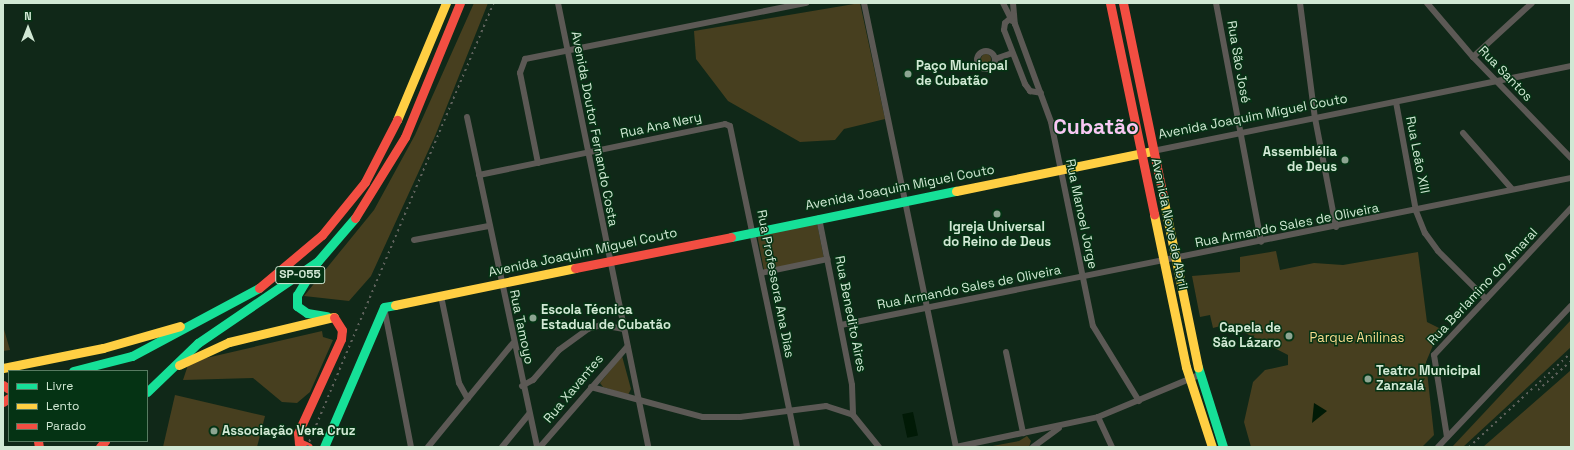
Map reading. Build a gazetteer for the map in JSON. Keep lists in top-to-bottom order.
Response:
{
  "streets": {
    "main road": ["Avenida Joaquim Miguel Couto", "Avenida Nove de Abril", "SP-055"],
    "street": [
      "Rua São José",
      "Rua Santos",
      "Rua Ana Nery",
      "Avenida Doutor Fernando Costa",
      "Rua Leão XIII",
      "Rua Manoel Jorge",
      "Rua Armando Sales de Oliveira",
      "Rua Professora Ana Dias",
      "Rua Berlamino do Amaral",
      "Rua Benedito Aires",
      "Rua Tamoyo",
      "Rua Xavantes"
    ]
  },
  "crossings": [
    ["Rua São José", "Avenida Joaquim Miguel Couto"],
    ["Rua São José", "Rua Armando Sales de Oliveira"],
    ["Rua Santos", "Avenida Joaquim Miguel Couto"],
    ["Avenida Joaquim Miguel Couto", "Avenida Doutor Fernando Costa"],
    ["Avenida Joaquim Miguel Couto", "Rua Leão XIII"],
    ["Avenida Joaquim Miguel Couto", "Rua Manoel Jorge"],
    ["Avenida Joaquim Miguel Couto", "Avenida Nove de Abril"],
    ["Avenida Joaquim Miguel Couto", "Rua Professora Ana Dias"],
    ["Avenida Joaquim Miguel Couto", "Rua Benedito Aires"],
    ["Avenida Joaquim Miguel Couto", "Rua Tamoyo"],
    ["Rua Ana Nery", "Avenida Doutor Fernando Costa"],
    ["Rua Ana Nery", "Rua Professora Ana Dias"],
    ["Rua Ana Nery", "Rua Tamoyo"],
    ["Avenida Doutor Fernando Costa", "Rua Xavantes"],
    ["Rua Leão XIII", "Rua Armando Sales de Oliveira"],
    ["Rua Leão XIII", "Rua Berlamino do Amaral"],
    ["Rua Manoel Jorge", "Rua Armando Sales de Oliveira"],
    ["Avenida Nove de Abril", "Rua Armando Sales de Oliveira"],
    ["Rua Armando Sales de Oliveira", "Rua Benedito Aires"],
    ["Rua Tamoyo", "Rua Xavantes"]
  ],
  "districts": ["Cubatão"],
  "parks": ["Parque Anilinas"],
  "places": [
    "Paço Municpal de Cubatão",
    "Assemblélia de Deus",
    "Igreja Universal do Reino de Deus",
    "Escola Técnica Estadual de Cubatão",
    "Capela de São Lázaro",
    "Teatro Municipal Zanzalá",
    "Associação Vera Cruz"
  ],
  "legend": ["Livre", "Lento", "Parado"],
  "north": "top"
}
